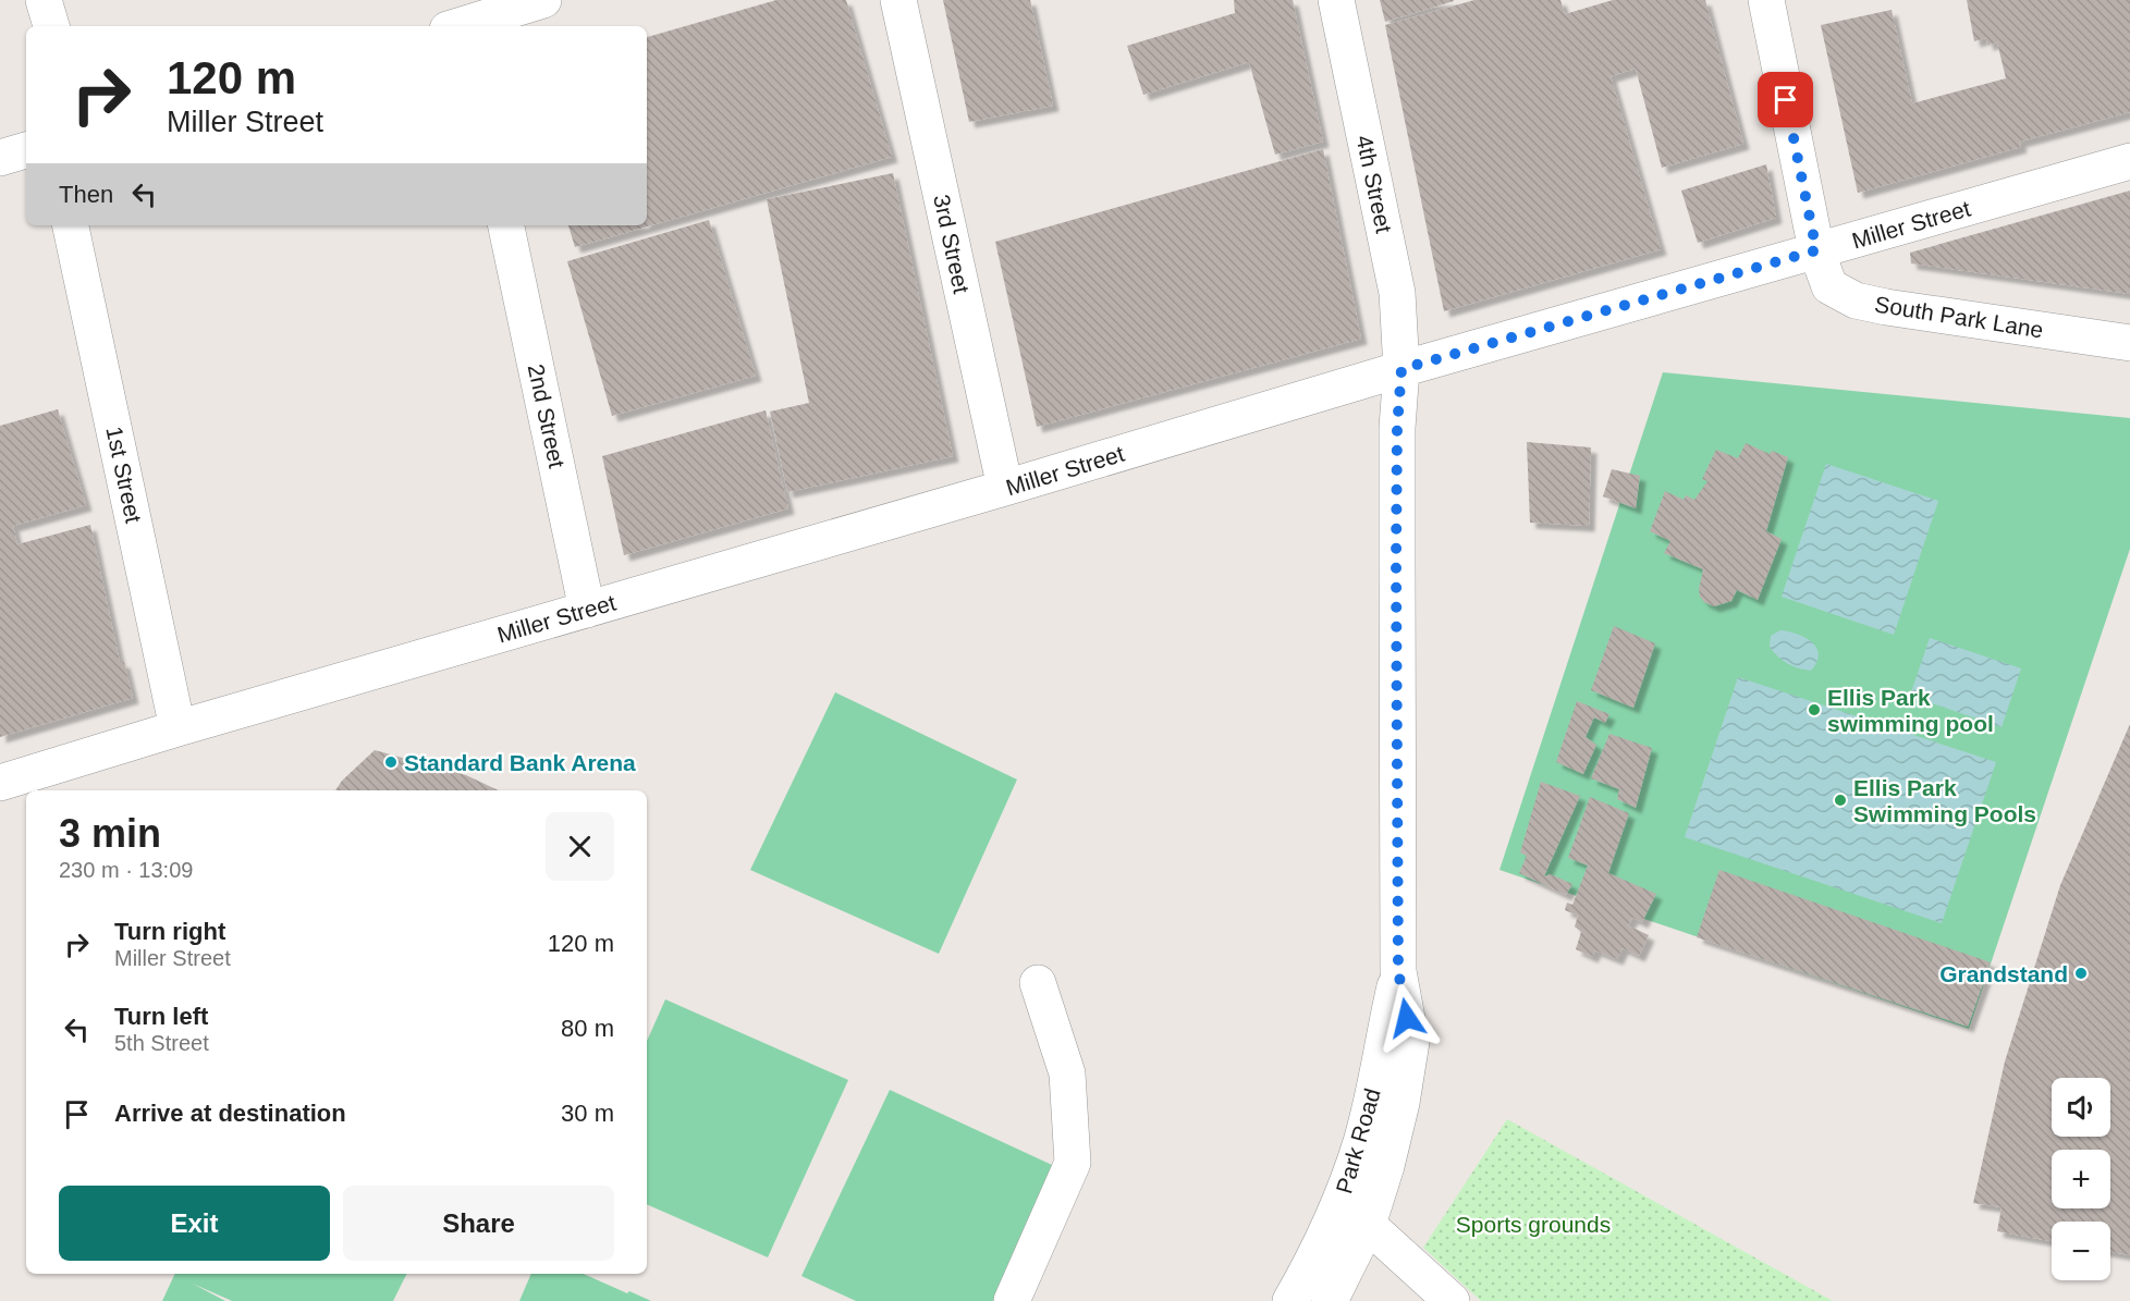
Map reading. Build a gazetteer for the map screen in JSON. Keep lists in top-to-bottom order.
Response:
{
  "streets": {
    "street": [
      "4th Street",
      "Miller Street",
      "3rd Street",
      "South Park Lane",
      "2nd Street",
      "1st Street",
      "Park Road"
    ]
  },
  "crossings": [
    ["4th Street", "Miller Street"],
    ["4th Street", "Park Road"],
    ["Miller Street", "3rd Street"],
    ["Miller Street", "South Park Lane"],
    ["Miller Street", "2nd Street"],
    ["Miller Street", "1st Street"],
    ["Miller Street", "Park Road"]
  ],
  "parks": ["Sports grounds"],
  "places": [
    "Ellis Park swimming pool",
    "Standard Bank Arena",
    "Ellis Park Swimming Pools",
    "Grandstand"
  ],
  "page": {
    "turn": ["120 m", "Miller Street"],
    "then": "Then",
    "heading": ["3 min", "230 m · 13:09"],
    "list": [
      {
        "name": "Turn right",
        "note": "Miller Street",
        "value": "120 m"
      },
      {
        "name": "Turn left",
        "note": "5th Street",
        "value": "80 m"
      },
      {
        "name": "Arrive at destination",
        "value": "30 m"
      }
    ],
    "map_buttons": ["+", "−"],
    "buttons": ["Exit", "Share"]
  }
}
